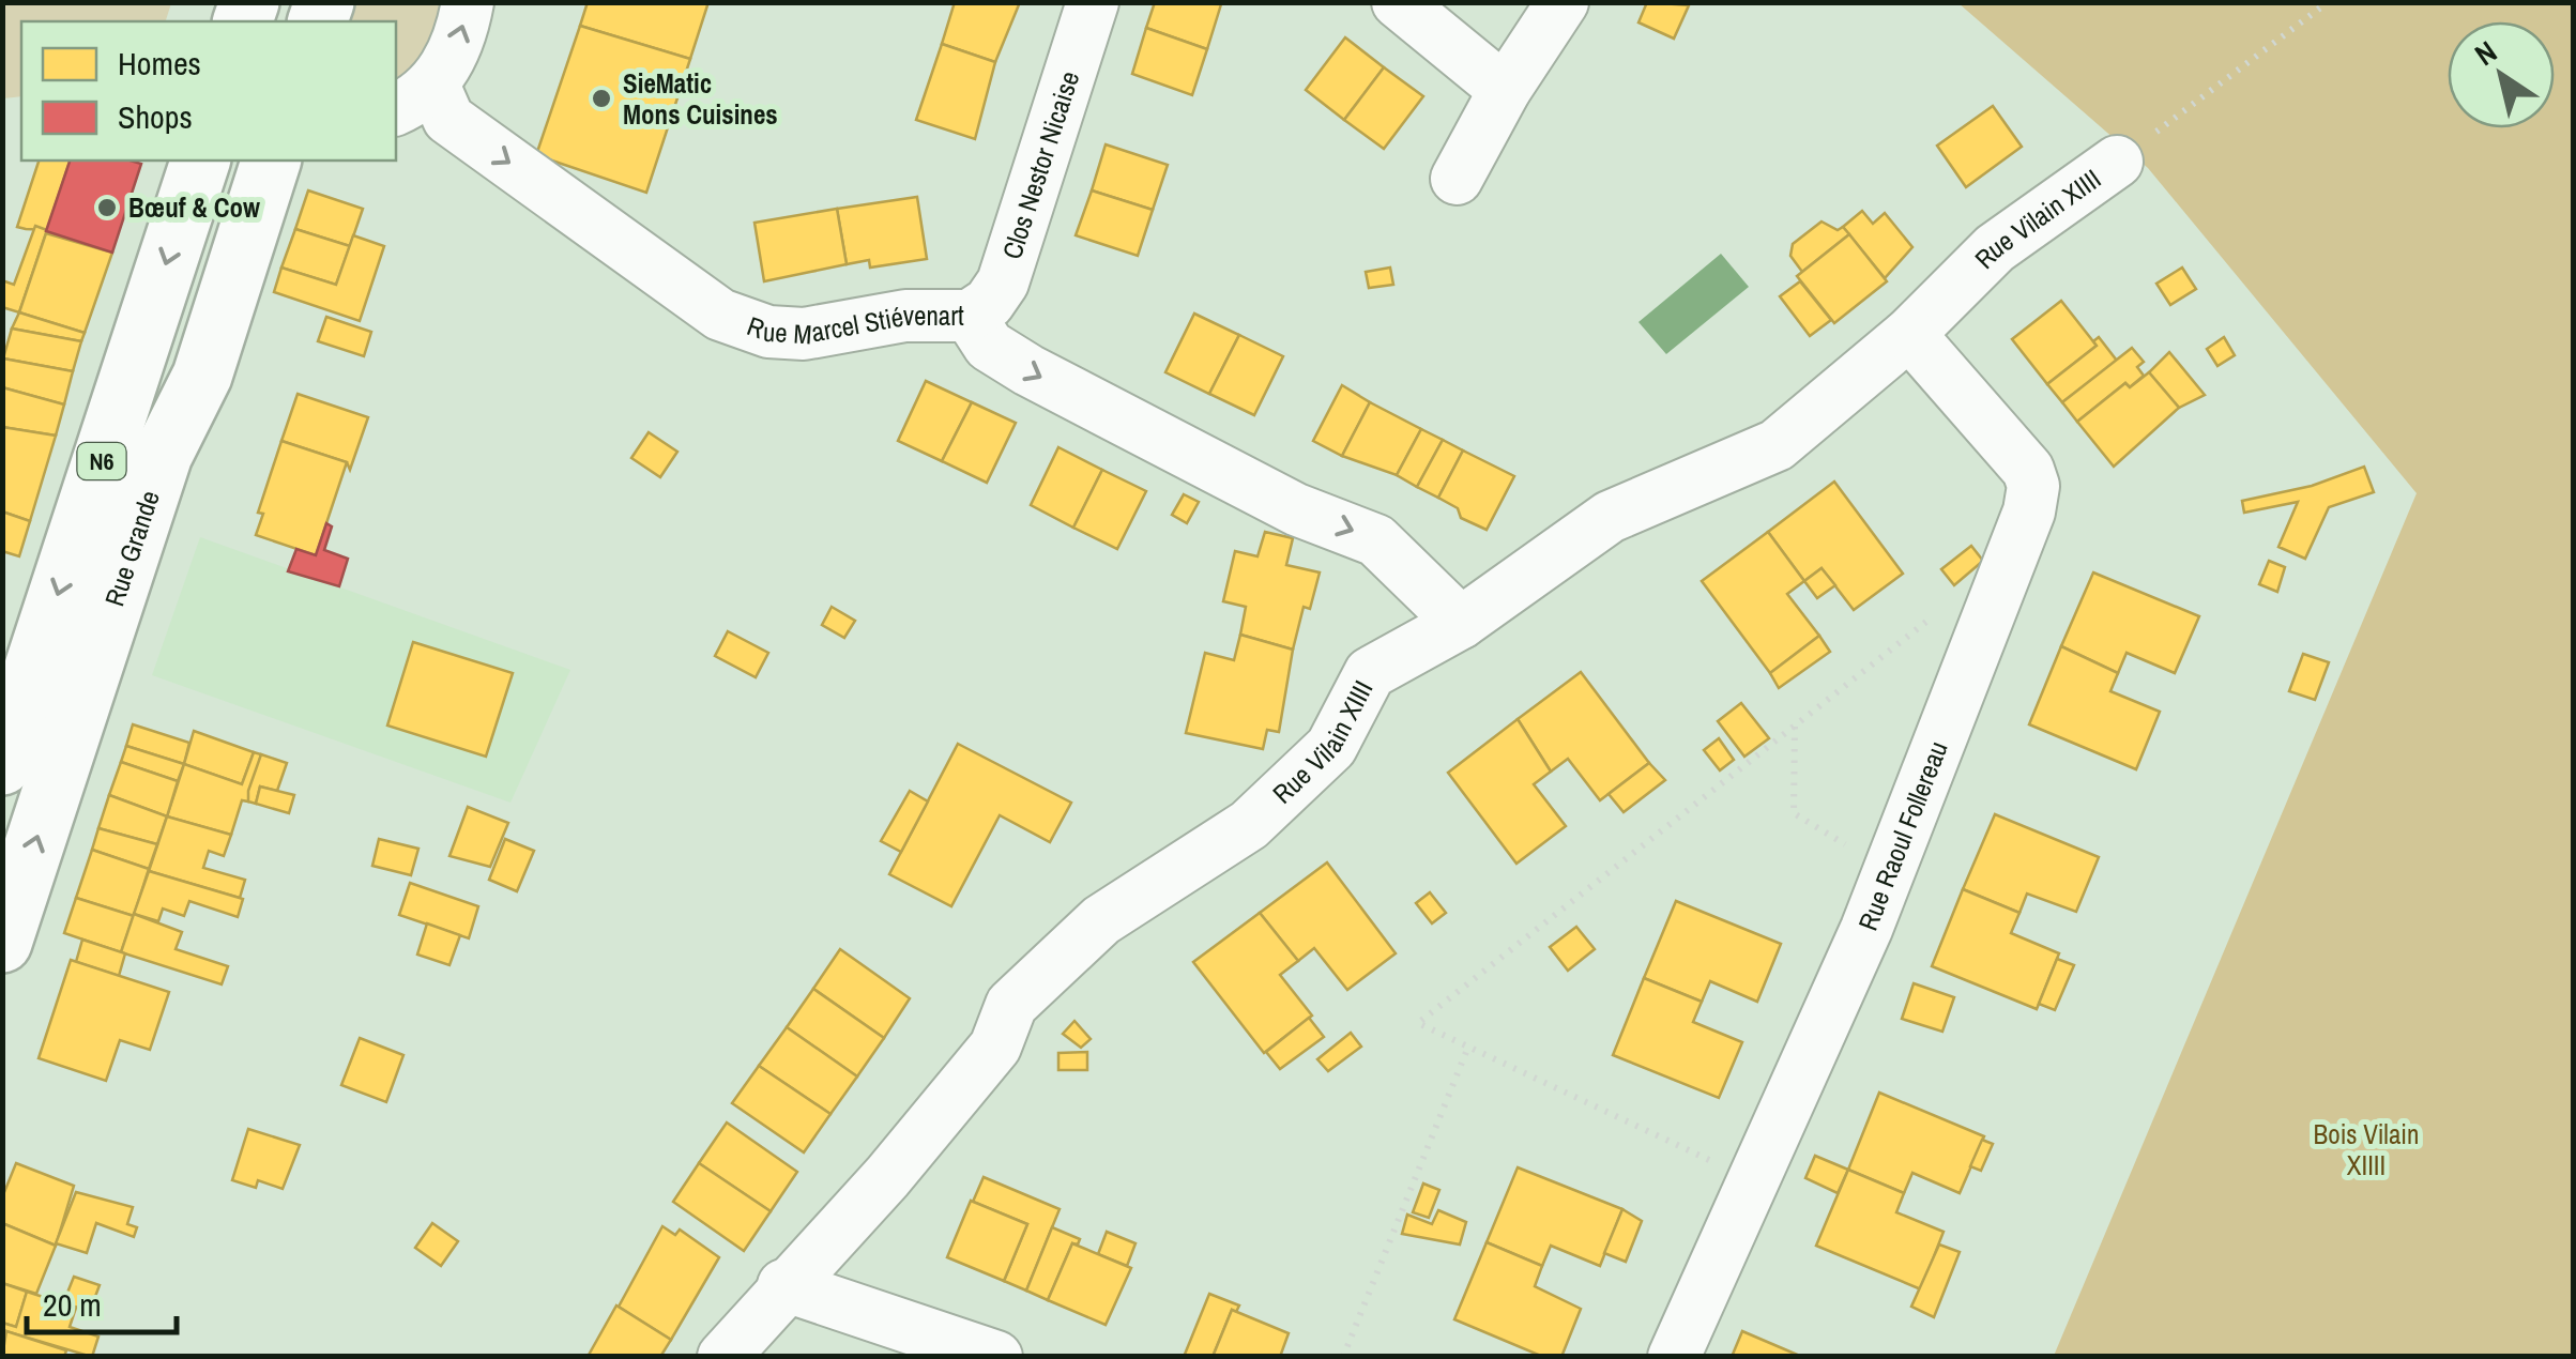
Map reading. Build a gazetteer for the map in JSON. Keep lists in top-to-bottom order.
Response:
{
  "streets": {
    "main road": ["N6", "Rue Grande"],
    "street": [
      "Clos Nestor Nicaise",
      "Rue Vilain XIIII",
      "Rue Marcel Stiévenart",
      "Rue Raoul Follereau"
    ]
  },
  "crossings": [
    ["Clos Nestor Nicaise", "Rue Marcel Stiévenart"],
    ["Rue Vilain XIIII", "Rue Marcel Stiévenart"],
    ["Rue Vilain XIIII", "Rue Raoul Follereau"]
  ],
  "one_way": ["Rue Marcel Stiévenart"],
  "parks": ["Bois Vilain XIIII"],
  "places": ["SieMatic Mons Cuisines", "Bœuf & Cow"],
  "legend": ["Homes", "Shops"],
  "scale_bar": "20 m",
  "north": "top left"
}
